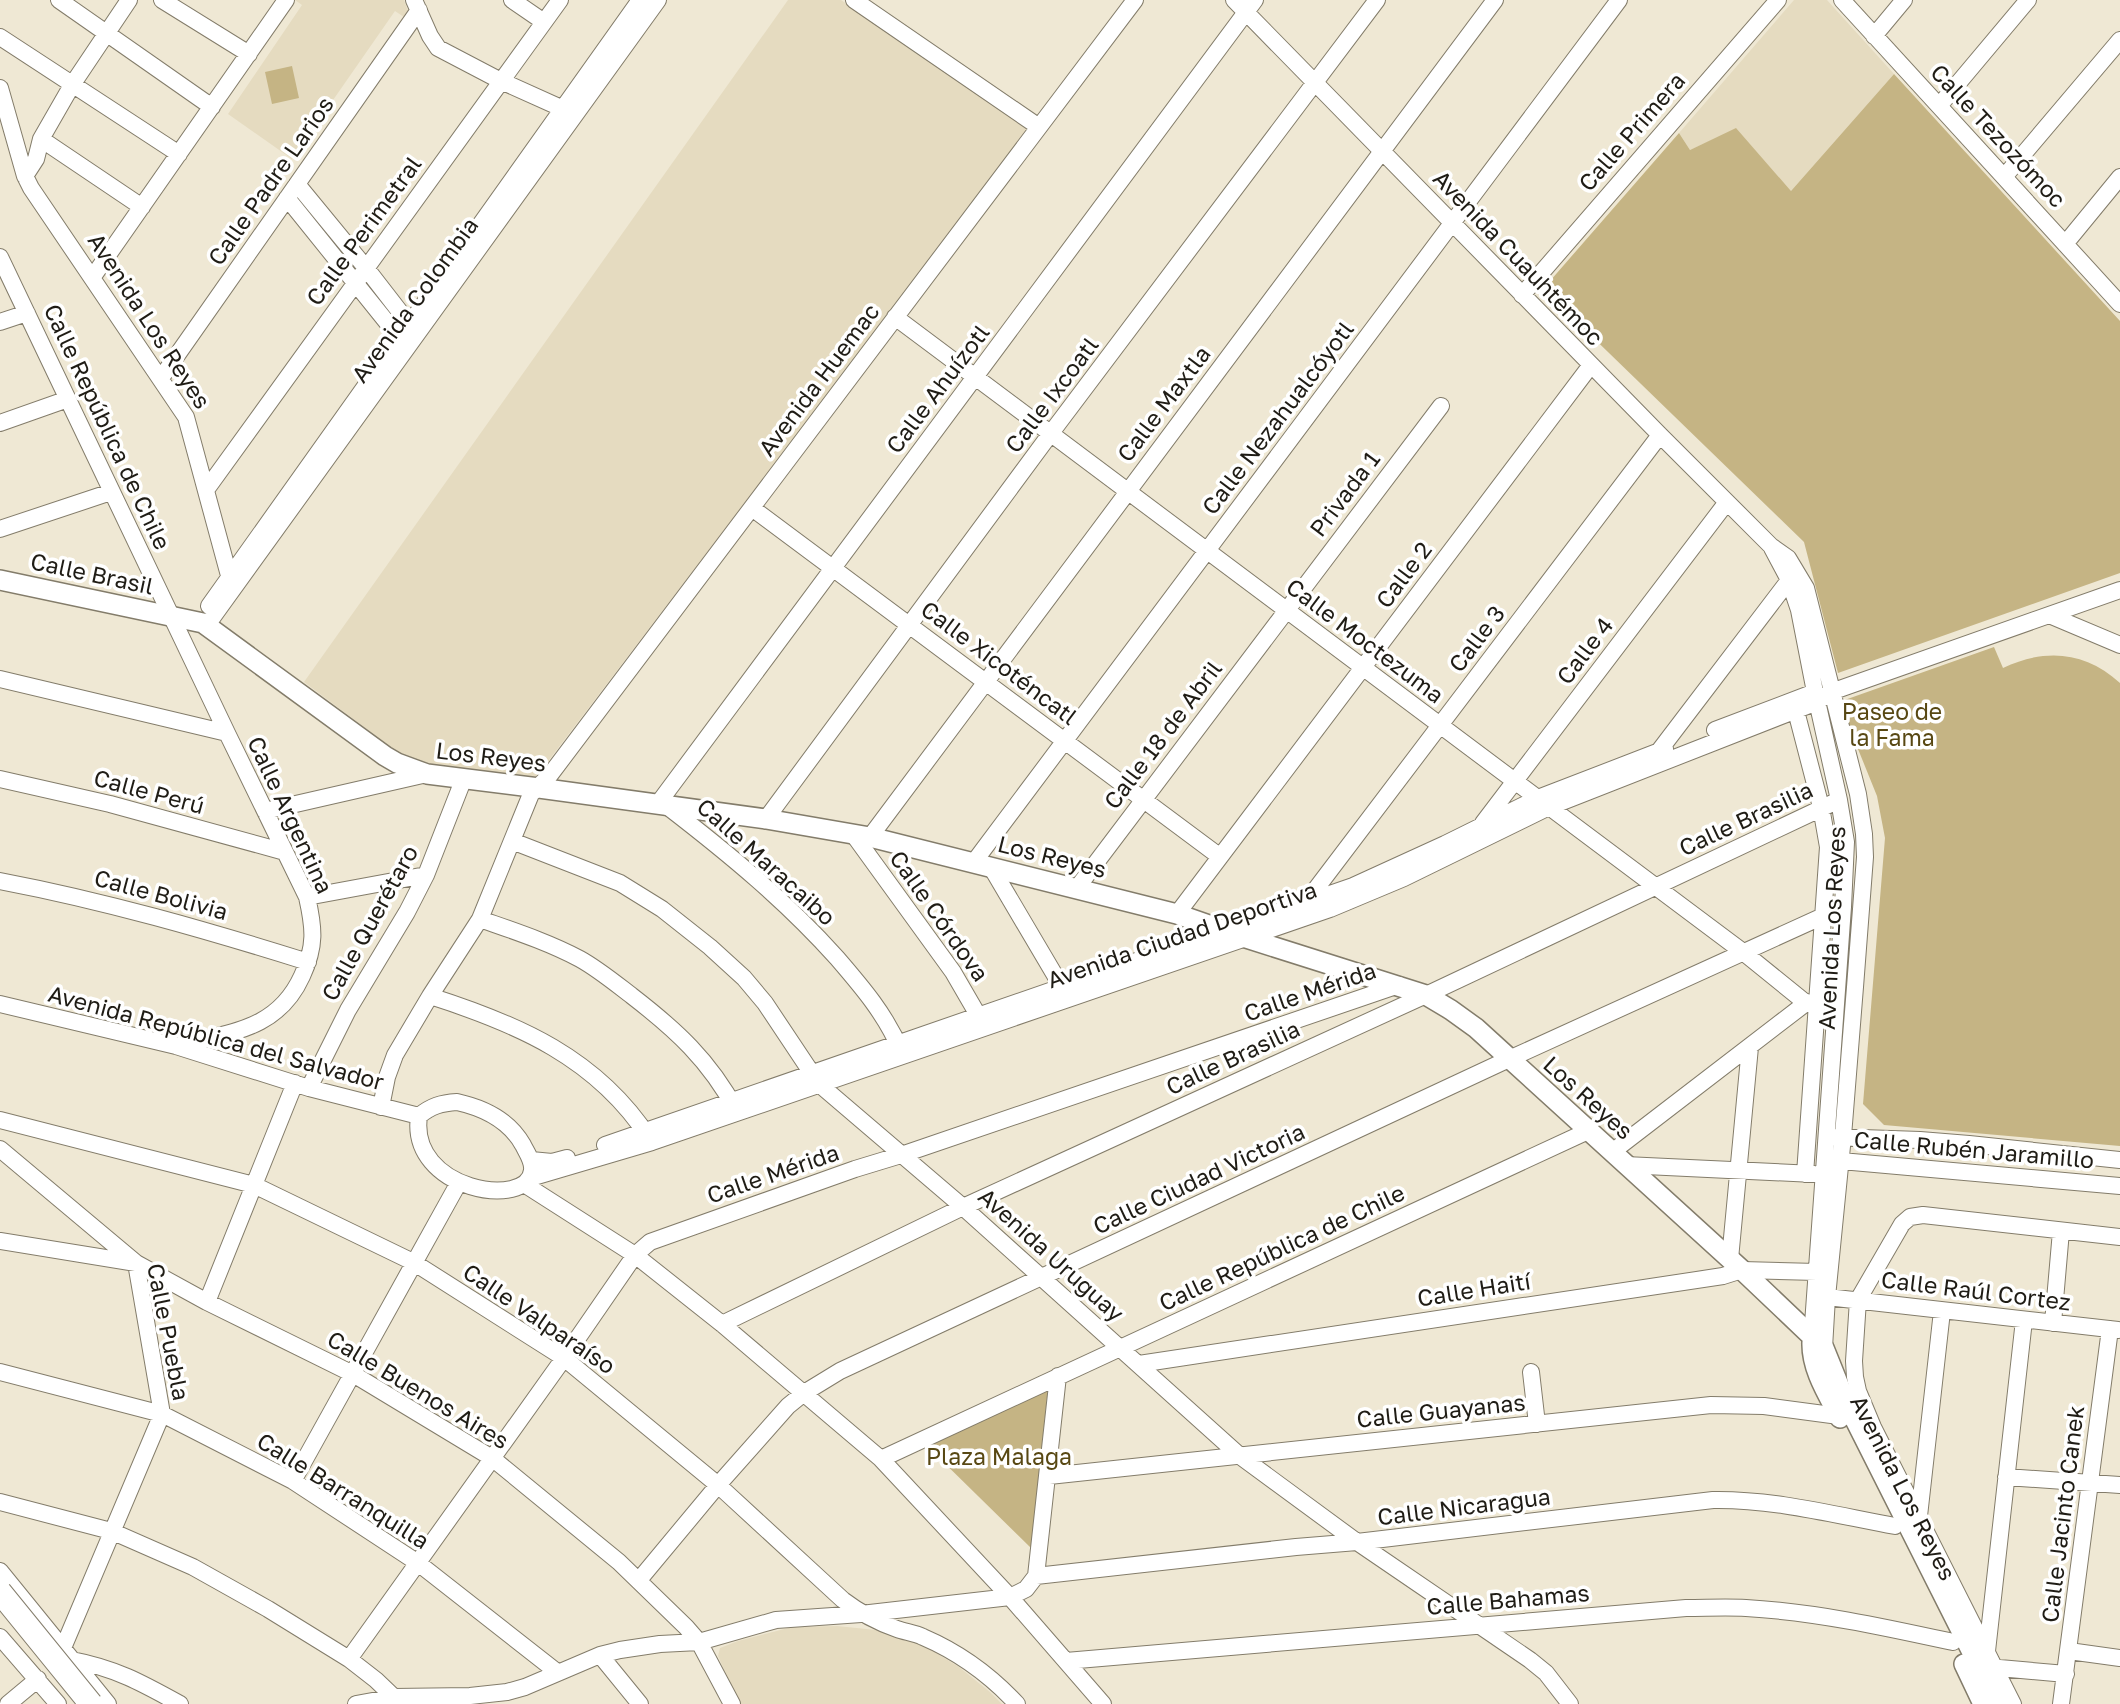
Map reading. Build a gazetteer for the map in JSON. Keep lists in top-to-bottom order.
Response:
{
  "streets": {
    "main road": ["Avenida Los Reyes", "Calle Brasil", "Los Reyes"],
    "street": [
      "Calle Primera",
      "Calle Tezozómoc",
      "Calle Padre Larios",
      "Calle Perimetral",
      "Avenida Cuauhtémoc",
      "Avenida Colombia",
      "Avenida Huemac",
      "Calle Ahuízotl",
      "Calle Ixcoatl",
      "Calle Maxtla",
      "Calle Nezahualcóyotl",
      "Calle República de Chile",
      "Privada 1",
      "Calle 2",
      "Calle 3",
      "Calle Moctezuma",
      "Calle 4",
      "Calle Xicoténcatl",
      "Calle 18 de Abril",
      "Calle Perú",
      "Calle Argentina",
      "Calle Brasilia",
      "Calle Maracaibo",
      "Calle Bolivia",
      "Calle Córdova",
      "Calle Querétaro",
      "Avenida Ciudad Deportiva",
      "Calle Mérida",
      "Avenida República del Salvador",
      "Calle Rubén Jaramillo",
      "Calle Ciudad Victoria",
      "Avenida Uruguay",
      "Calle Haití",
      "Calle Raúl Cortez",
      "Calle Valparaíso",
      "Calle Puebla",
      "Calle Buenos Aires",
      "Calle Guayanas",
      "Calle Barranquilla",
      "Calle Nicaragua",
      "Calle Jacinto Canek",
      "Calle Bahamas"
    ]
  },
  "crossings": [
    ["Calle Primera", "Avenida Cuauhtémoc"],
    ["Calle Padre Larios", "Avenida Los Reyes"],
    ["Calle Perimetral", "Avenida Los Reyes"],
    ["Avenida Cuauhtémoc", "Avenida Los Reyes"],
    ["Avenida Cuauhtémoc", "Calle Ahuízotl"],
    ["Avenida Cuauhtémoc", "Calle Ixcoatl"],
    ["Avenida Cuauhtémoc", "Calle Maxtla"],
    ["Avenida Cuauhtémoc", "Calle Nezahualcóyotl"],
    ["Avenida Cuauhtémoc", "Calle 2"],
    ["Avenida Cuauhtémoc", "Calle 3"],
    ["Avenida Cuauhtémoc", "Calle 4"],
    ["Avenida Colombia", "Avenida Los Reyes"],
    ["Avenida Colombia", "Los Reyes"],
    ["Avenida Los Reyes", "Los Reyes"],
    ["Avenida Los Reyes", "Calle Brasilia"],
    ["Avenida Los Reyes", "Avenida Ciudad Deportiva"],
    ["Avenida Los Reyes", "Calle Rubén Jaramillo"],
    ["Avenida Los Reyes", "Calle Ciudad Victoria"],
    ["Avenida Los Reyes", "Calle Haití"],
    ["Avenida Los Reyes", "Calle Raúl Cortez"],
    ["Avenida Los Reyes", "Calle Guayanas"],
    ["Avenida Los Reyes", "Calle Nicaragua"],
    ["Avenida Los Reyes", "Calle Bahamas"],
    ["Avenida Huemac", "Calle Moctezuma"],
    ["Avenida Huemac", "Calle Xicoténcatl"],
    ["Avenida Huemac", "Los Reyes"],
    ["Avenida Huemac", "Avenida República del Salvador"],
    ["Avenida Huemac", "Avenida Uruguay"],
    ["Calle Ahuízotl", "Calle Moctezuma"],
    ["Calle Ahuízotl", "Calle Xicoténcatl"],
    ["Calle Ahuízotl", "Los Reyes"],
    ["Calle Ahuízotl", "Calle Maracaibo"],
    ["Calle Ixcoatl", "Calle Moctezuma"],
    ["Calle Ixcoatl", "Calle Xicoténcatl"],
    ["Calle Ixcoatl", "Los Reyes"],
    ["Calle Maxtla", "Calle Moctezuma"],
    ["Calle Maxtla", "Calle Xicoténcatl"],
    ["Calle Maxtla", "Los Reyes"],
    ["Calle Maxtla", "Calle Córdova"],
    ["Calle Nezahualcóyotl", "Calle Moctezuma"],
    ["Calle Nezahualcóyotl", "Calle Xicoténcatl"],
    ["Calle Nezahualcóyotl", "Los Reyes"],
    ["Calle República de Chile", "Calle Brasil"],
    ["Calle República de Chile", "Los Reyes"],
    ["Calle República de Chile", "Calle Argentina"],
    ["Calle República de Chile", "Avenida Uruguay"],
    ["Privada 1", "Calle Moctezuma"],
    ["Privada 1", "Calle 18 de Abril"],
    ["Calle Brasil", "Los Reyes"],
    ["Calle Brasil", "Calle Argentina"],
    ["Calle 2", "Calle Moctezuma"],
    ["Calle 2", "Calle Xicoténcatl"],
    ["Calle 2", "Los Reyes"],
    ["Calle 3", "Calle Moctezuma"],
    ["Calle 3", "Avenida Ciudad Deportiva"],
    ["Calle Moctezuma", "Calle 4"],
    ["Calle Moctezuma", "Calle 18 de Abril"],
    ["Calle Moctezuma", "Calle Brasilia"],
    ["Calle Moctezuma", "Avenida Ciudad Deportiva"],
    ["Calle Moctezuma", "Calle Ciudad Victoria"],
    ["Calle 4", "Avenida Ciudad Deportiva"],
    ["Calle Xicoténcatl", "Calle 18 de Abril"],
    ["Calle 18 de Abril", "Los Reyes"],
    ["Los Reyes", "Calle Argentina"],
    ["Los Reyes", "Calle Brasilia"],
    ["Los Reyes", "Calle Maracaibo"],
    ["Los Reyes", "Calle Córdova"],
    ["Los Reyes", "Calle Querétaro"],
    ["Los Reyes", "Avenida Ciudad Deportiva"],
    ["Los Reyes", "Calle Mérida"],
    ["Los Reyes", "Calle Ciudad Victoria"],
    ["Los Reyes", "Calle Haití"],
    ["Calle Perú", "Calle Argentina"],
    ["Calle Argentina", "Calle Bolivia"],
    ["Calle Argentina", "Avenida República del Salvador"],
    ["Calle Brasilia", "Avenida Uruguay"],
    ["Calle Maracaibo", "Avenida Ciudad Deportiva"],
    ["Calle Córdova", "Avenida Ciudad Deportiva"],
    ["Calle Querétaro", "Avenida República del Salvador"],
    ["Calle Querétaro", "Calle Valparaíso"],
    ["Calle Querétaro", "Calle Buenos Aires"],
    ["Avenida Ciudad Deportiva", "Avenida República del Salvador"],
    ["Avenida Ciudad Deportiva", "Avenida Uruguay"],
    ["Calle Mérida", "Avenida Uruguay"],
    ["Calle Mérida", "Calle Valparaíso"],
    ["Calle Mérida", "Calle Buenos Aires"],
    ["Calle Mérida", "Calle Barranquilla"],
    ["Calle Ciudad Victoria", "Avenida Uruguay"],
    ["Calle Ciudad Victoria", "Calle Valparaíso"],
    ["Calle Ciudad Victoria", "Calle Buenos Aires"],
    ["Avenida Uruguay", "Calle Haití"],
    ["Avenida Uruguay", "Calle Guayanas"],
    ["Avenida Uruguay", "Calle Nicaragua"],
    ["Avenida Uruguay", "Calle Bahamas"],
    ["Calle Raúl Cortez", "Calle Jacinto Canek"],
    ["Calle Puebla", "Calle Buenos Aires"],
    ["Calle Puebla", "Calle Barranquilla"]
  ],
  "parks": ["Paseo de la Fama", "Plaza Malaga"]
}
